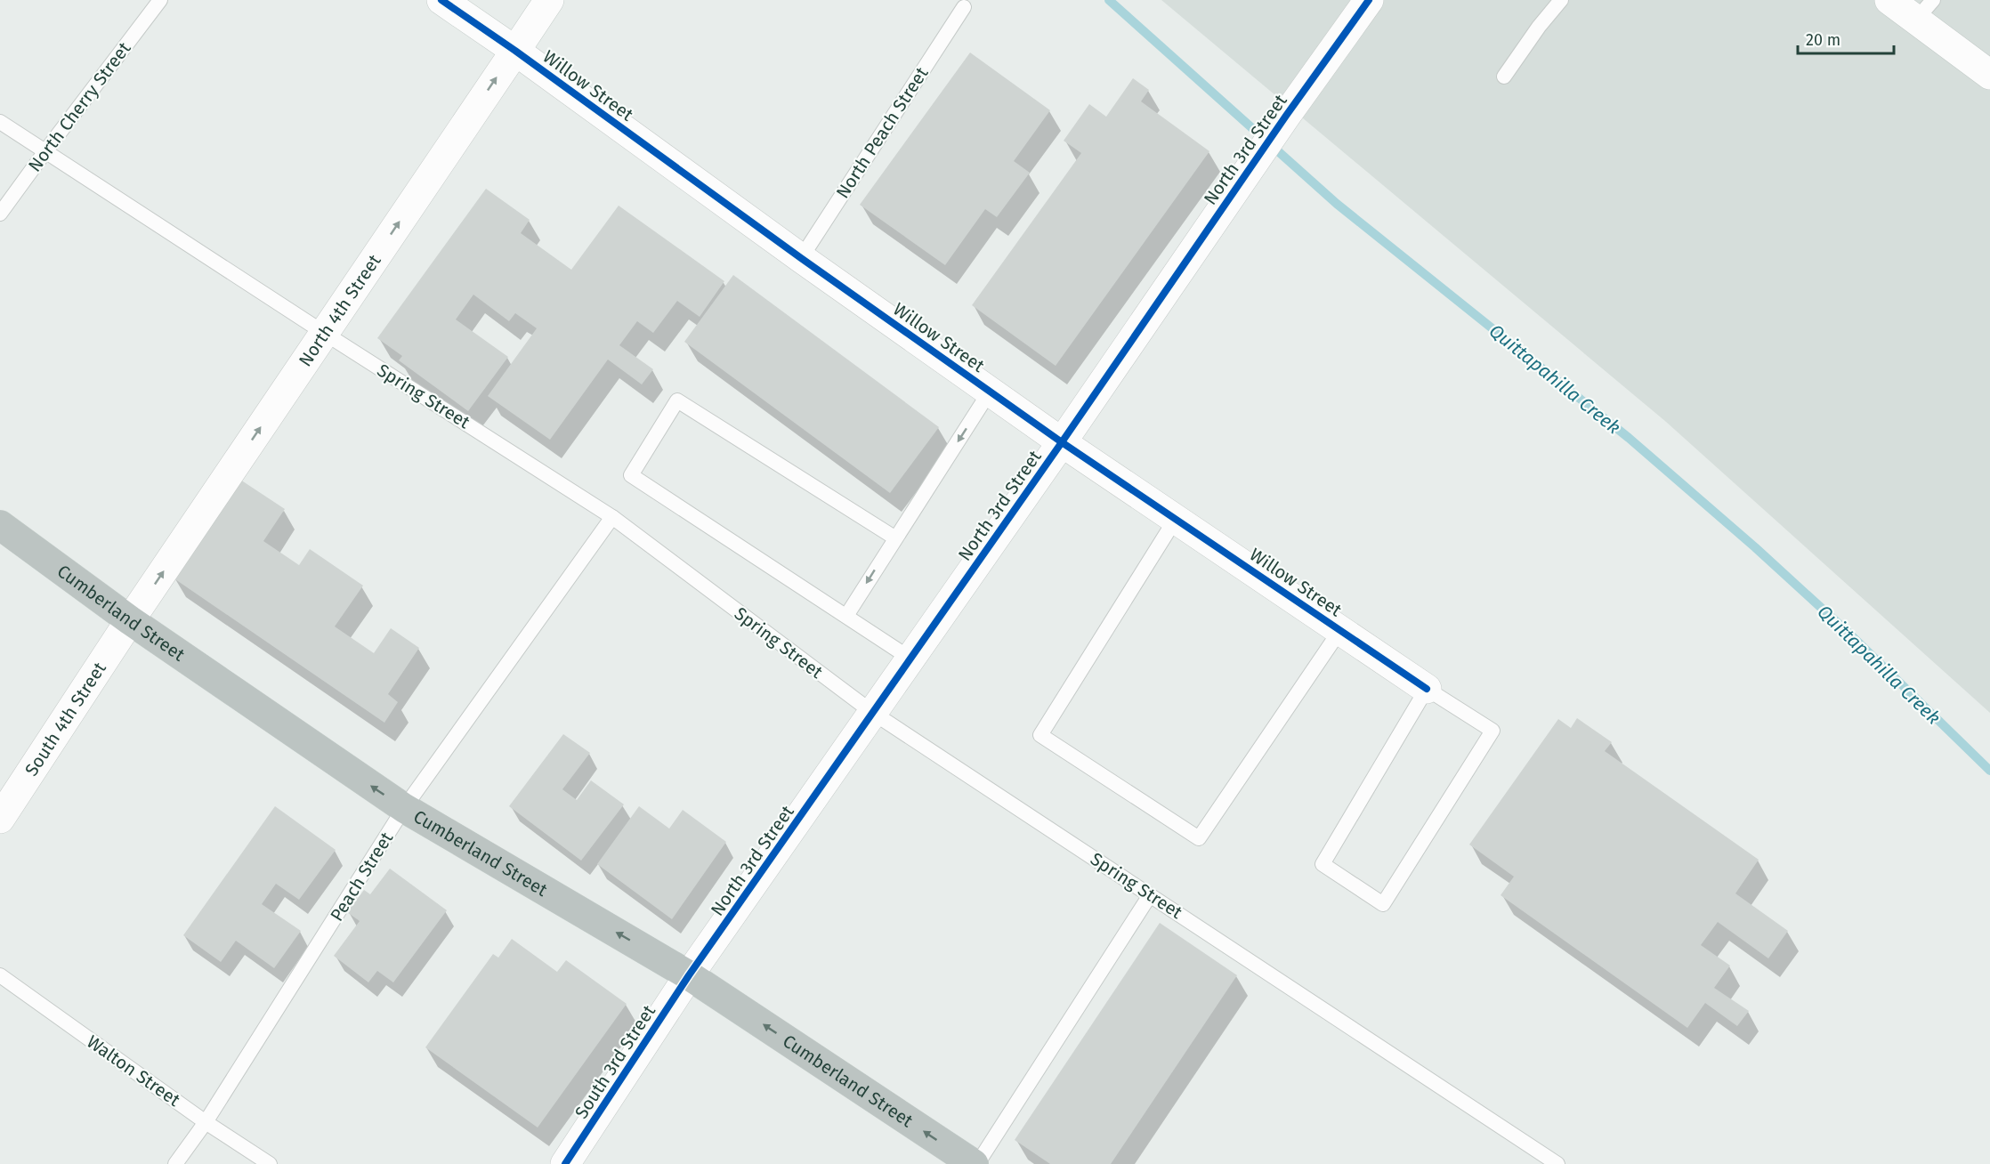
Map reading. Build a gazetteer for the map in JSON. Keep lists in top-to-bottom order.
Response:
{
  "streets": {
    "highway": ["Cumberland Street"],
    "street": [
      "Willow Street",
      "North 3rd Street",
      "North 4th Street",
      "South 4th Street",
      "South 3rd Street"
    ],
    "lane": [
      "North Cherry Street",
      "North Peach Street",
      "Spring Street",
      "Peach Street",
      "Walton Street"
    ]
  },
  "crossings": [
    ["Willow Street", "North Peach Street"],
    ["Willow Street", "North 3rd Street"],
    ["Willow Street", "North 4th Street"],
    ["North Cherry Street", "Spring Street"],
    ["North 3rd Street", "Spring Street"],
    ["North 3rd Street", "Cumberland Street"],
    ["North 3rd Street", "South 3rd Street"],
    ["North 4th Street", "Spring Street"],
    ["North 4th Street", "Cumberland Street"],
    ["North 4th Street", "South 4th Street"],
    ["Spring Street", "Peach Street"],
    ["Cumberland Street", "South 4th Street"],
    ["Cumberland Street", "Peach Street"],
    ["Cumberland Street", "South 3rd Street"],
    ["Peach Street", "Walton Street"]
  ],
  "one_way": ["North 4th Street", "Cumberland Street"],
  "water": ["Quittapahilla Creek"],
  "scale_bar": "20 m"
}
